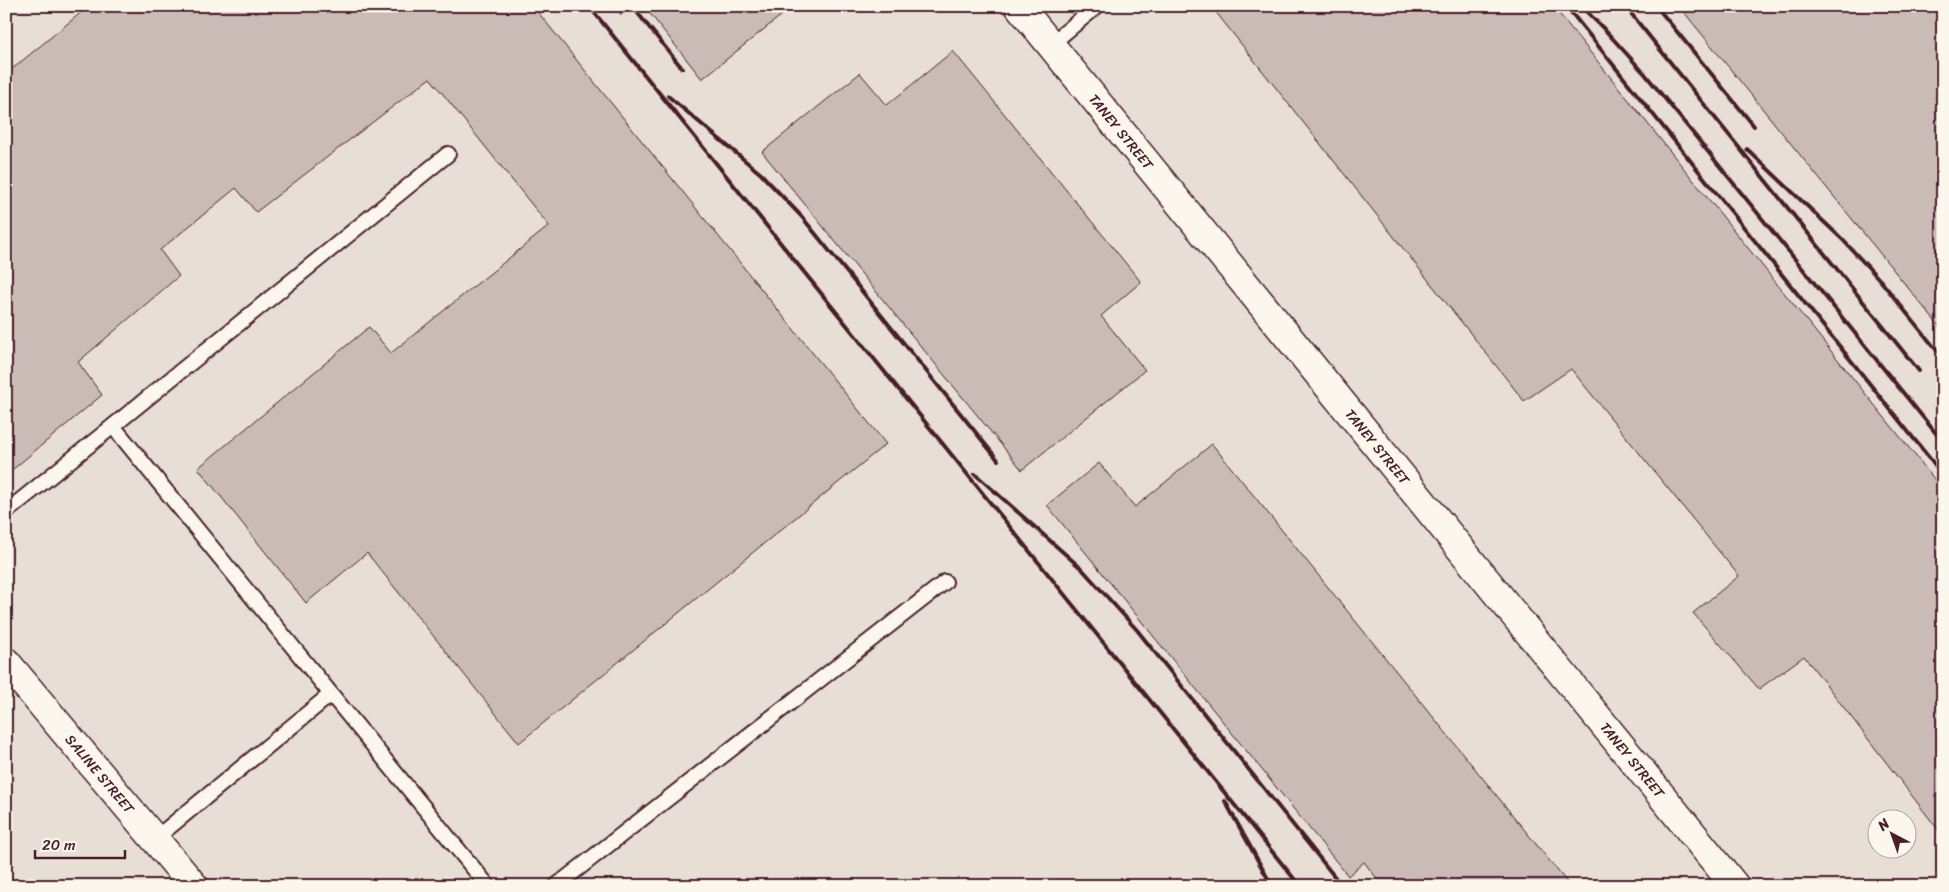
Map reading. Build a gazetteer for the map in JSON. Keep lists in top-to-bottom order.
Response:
{
  "streets": {
    "street": ["TANEY STREET", "SALINE STREET"]
  },
  "scale_bar": "20 m",
  "north": "top left"
}
